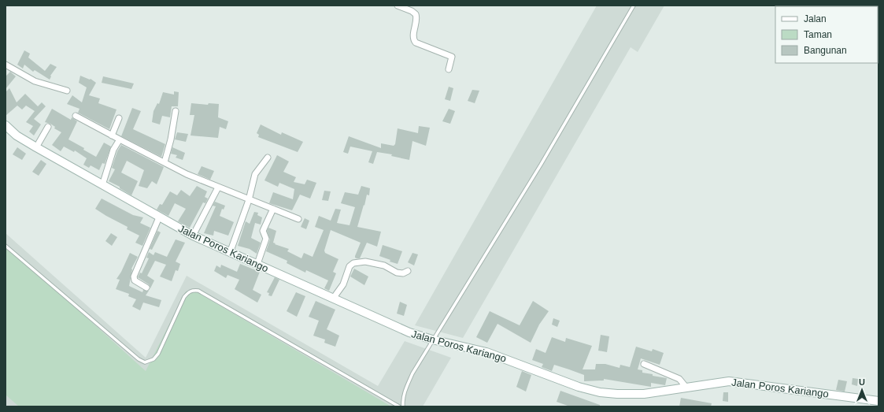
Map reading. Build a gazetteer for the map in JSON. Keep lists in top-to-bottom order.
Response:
{
  "streets": {
    "main road": ["Jalan Poros Kariango"]
  },
  "legend": ["Jalan", "Taman", "Bangunan"],
  "north": "top"
}
